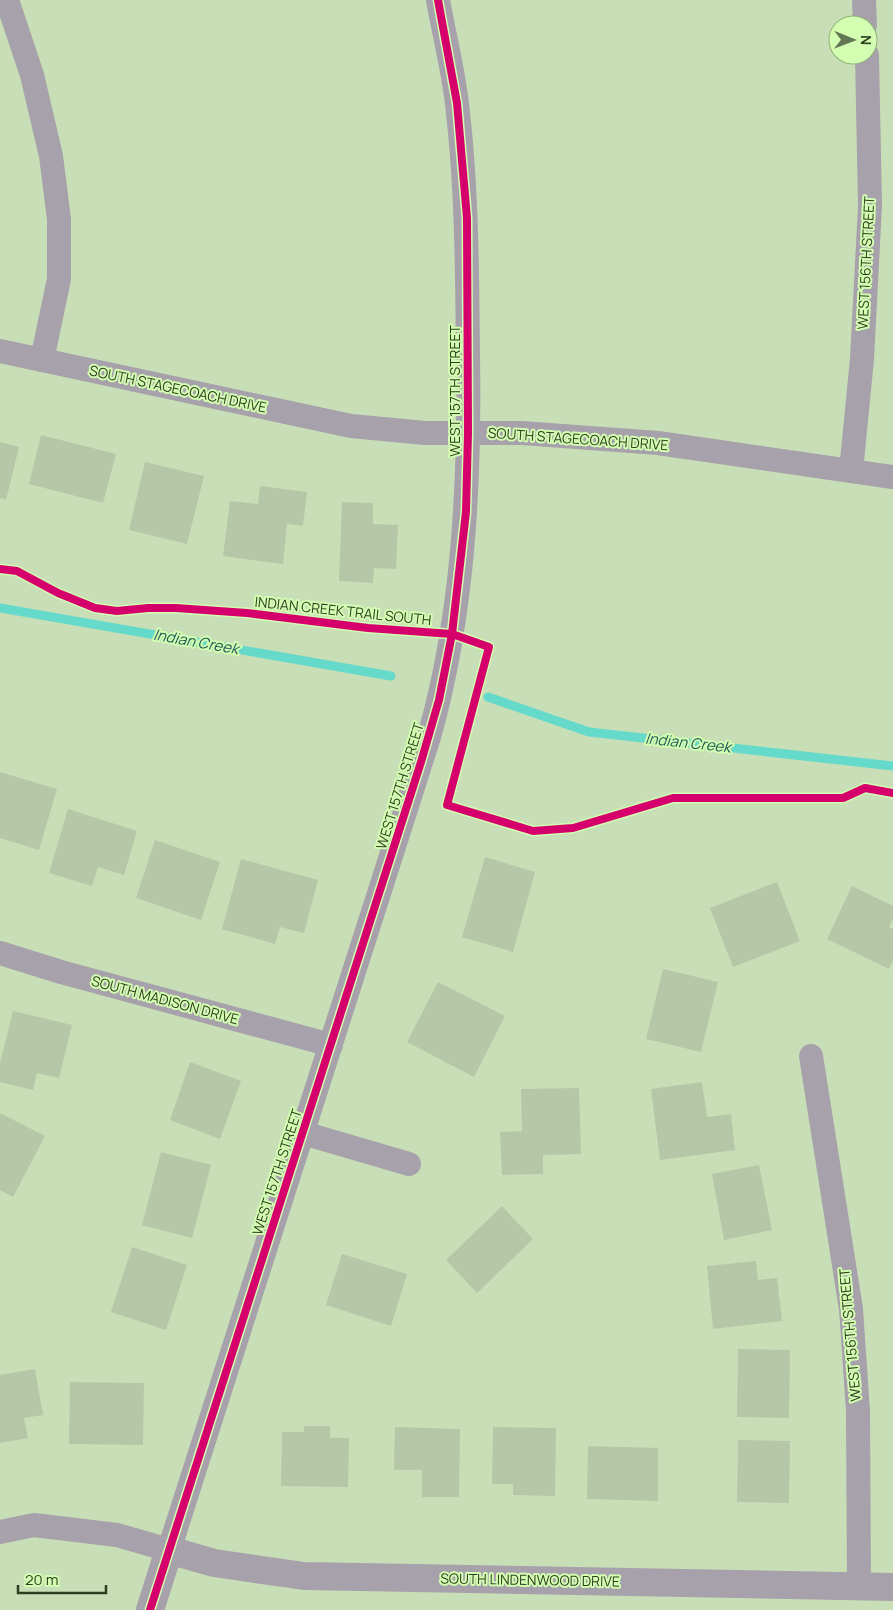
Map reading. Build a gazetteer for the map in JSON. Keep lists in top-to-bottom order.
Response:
{
  "streets": {
    "street": [
      "WEST 156TH STREET",
      "SOUTH STAGECOACH DRIVE",
      "WEST 157TH STREET",
      "SOUTH MADISON DRIVE",
      "SOUTH LINDENWOOD DRIVE"
    ],
    "cycle path": ["INDIAN CREEK TRAIL SOUTH"]
  },
  "crossings": [
    ["WEST 156TH STREET", "SOUTH STAGECOACH DRIVE"],
    ["WEST 156TH STREET", "SOUTH LINDENWOOD DRIVE"],
    ["SOUTH STAGECOACH DRIVE", "WEST 157TH STREET"],
    ["WEST 157TH STREET", "SOUTH MADISON DRIVE"],
    ["WEST 157TH STREET", "SOUTH LINDENWOOD DRIVE"]
  ],
  "water": ["Indian Creek"],
  "scale_bar": "20 m",
  "north": "right"
}
